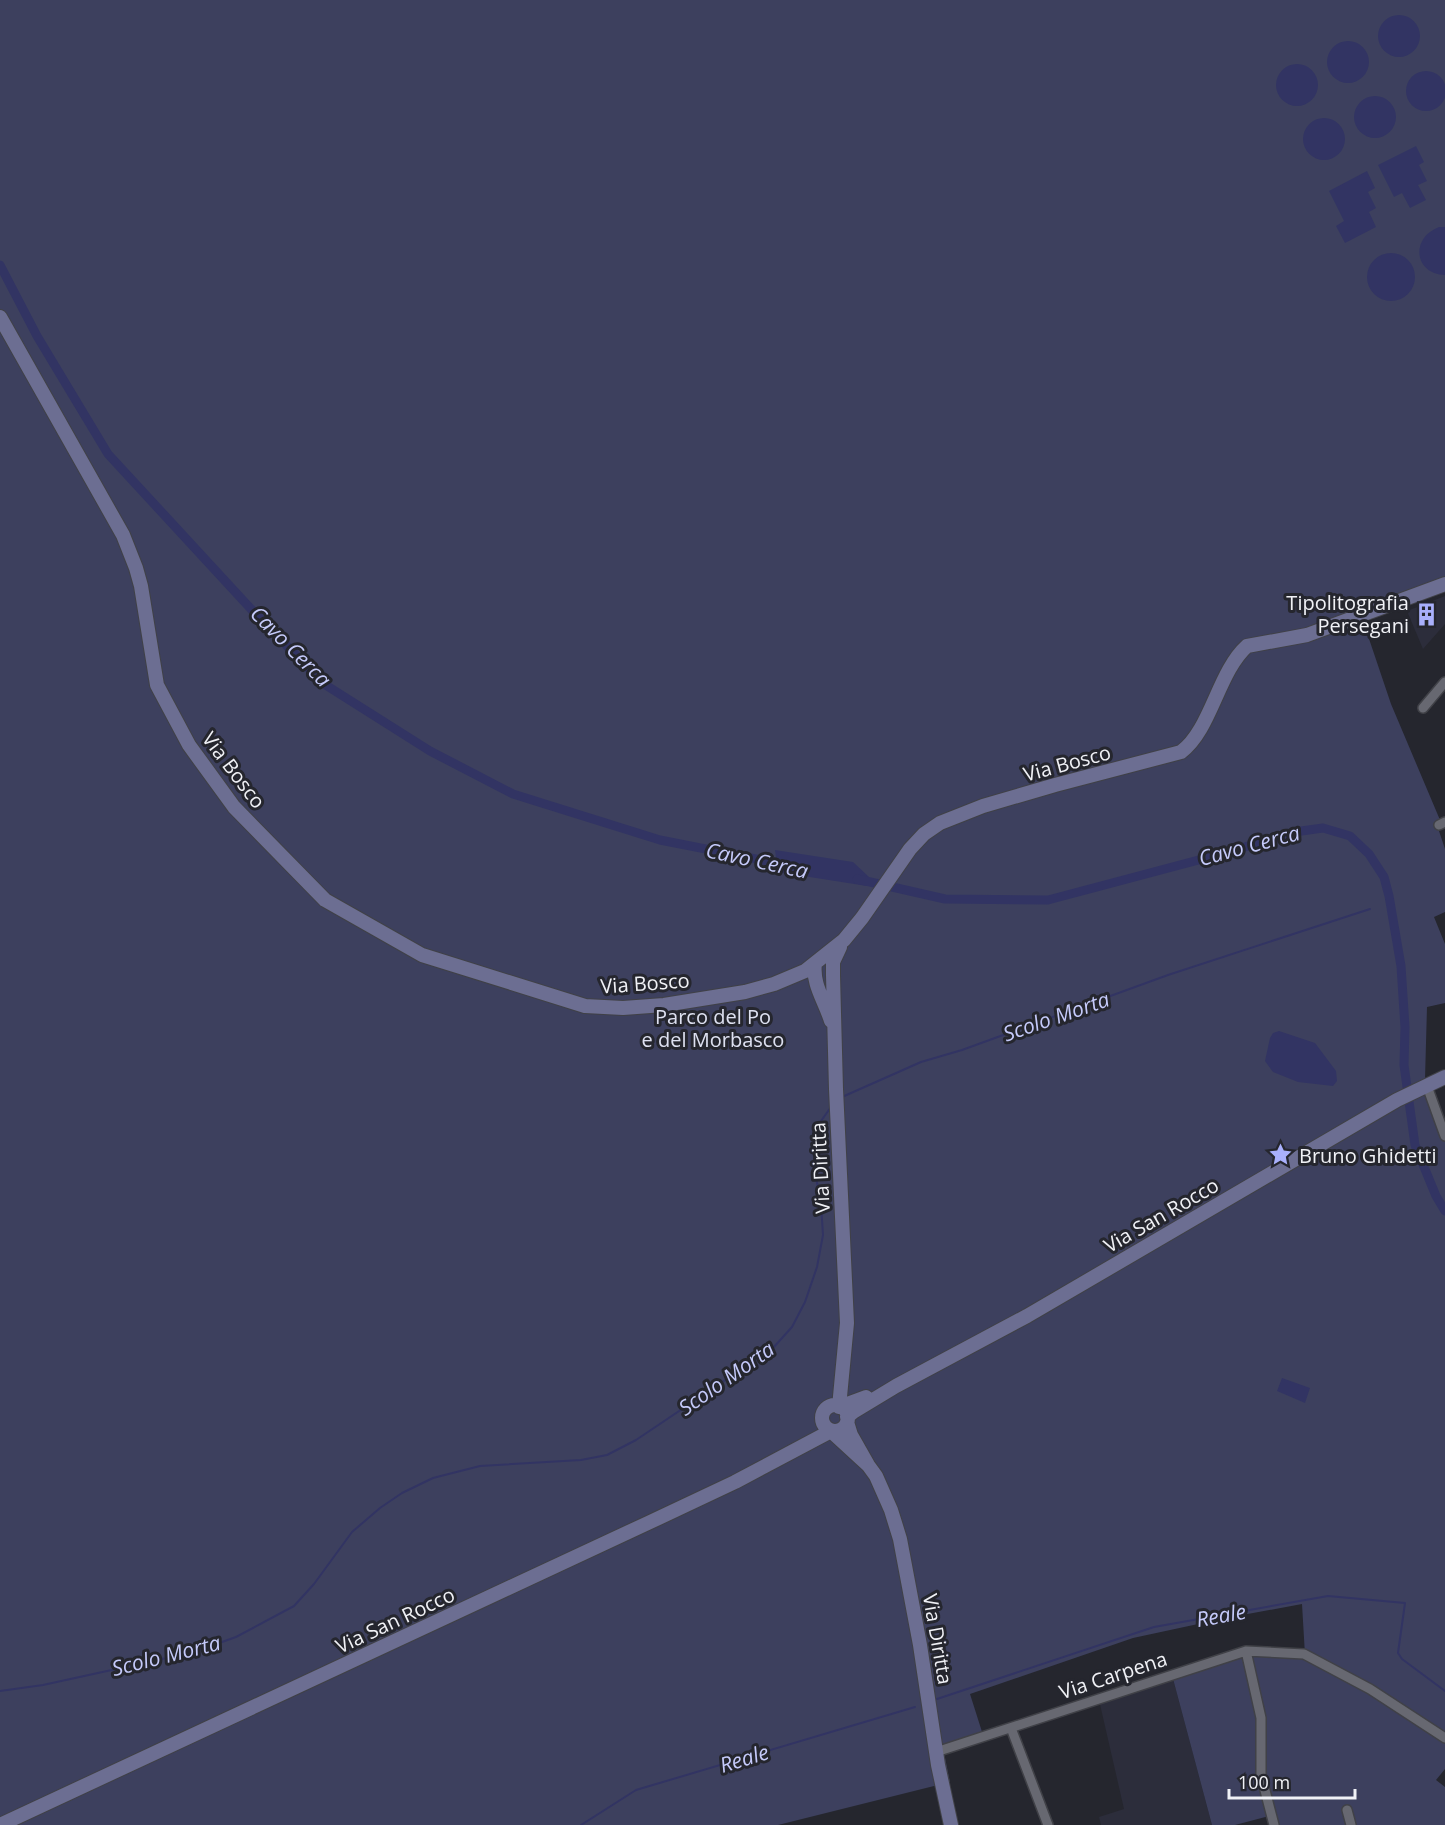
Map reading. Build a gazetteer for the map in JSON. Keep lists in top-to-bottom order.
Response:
{
  "streets": {
    "street": [
      "Via Bosco",
      "Via Diritta",
      "Via San Rocco",
      "Via Carpena"
    ]
  },
  "crossings": [
    ["Via Bosco", "Via Diritta"],
    ["Via Diritta", "Via San Rocco"],
    ["Via Diritta", "Via Carpena"]
  ],
  "water": ["Cavo Cerca", "Scolo Morta", "Reale"],
  "parks": ["Parco del Po e del Morbasco"],
  "places": {
    "building": ["Tipolitografia Persegani"],
    "place": ["Bruno Ghidetti"]
  },
  "scale_bar": "100 m"
}
